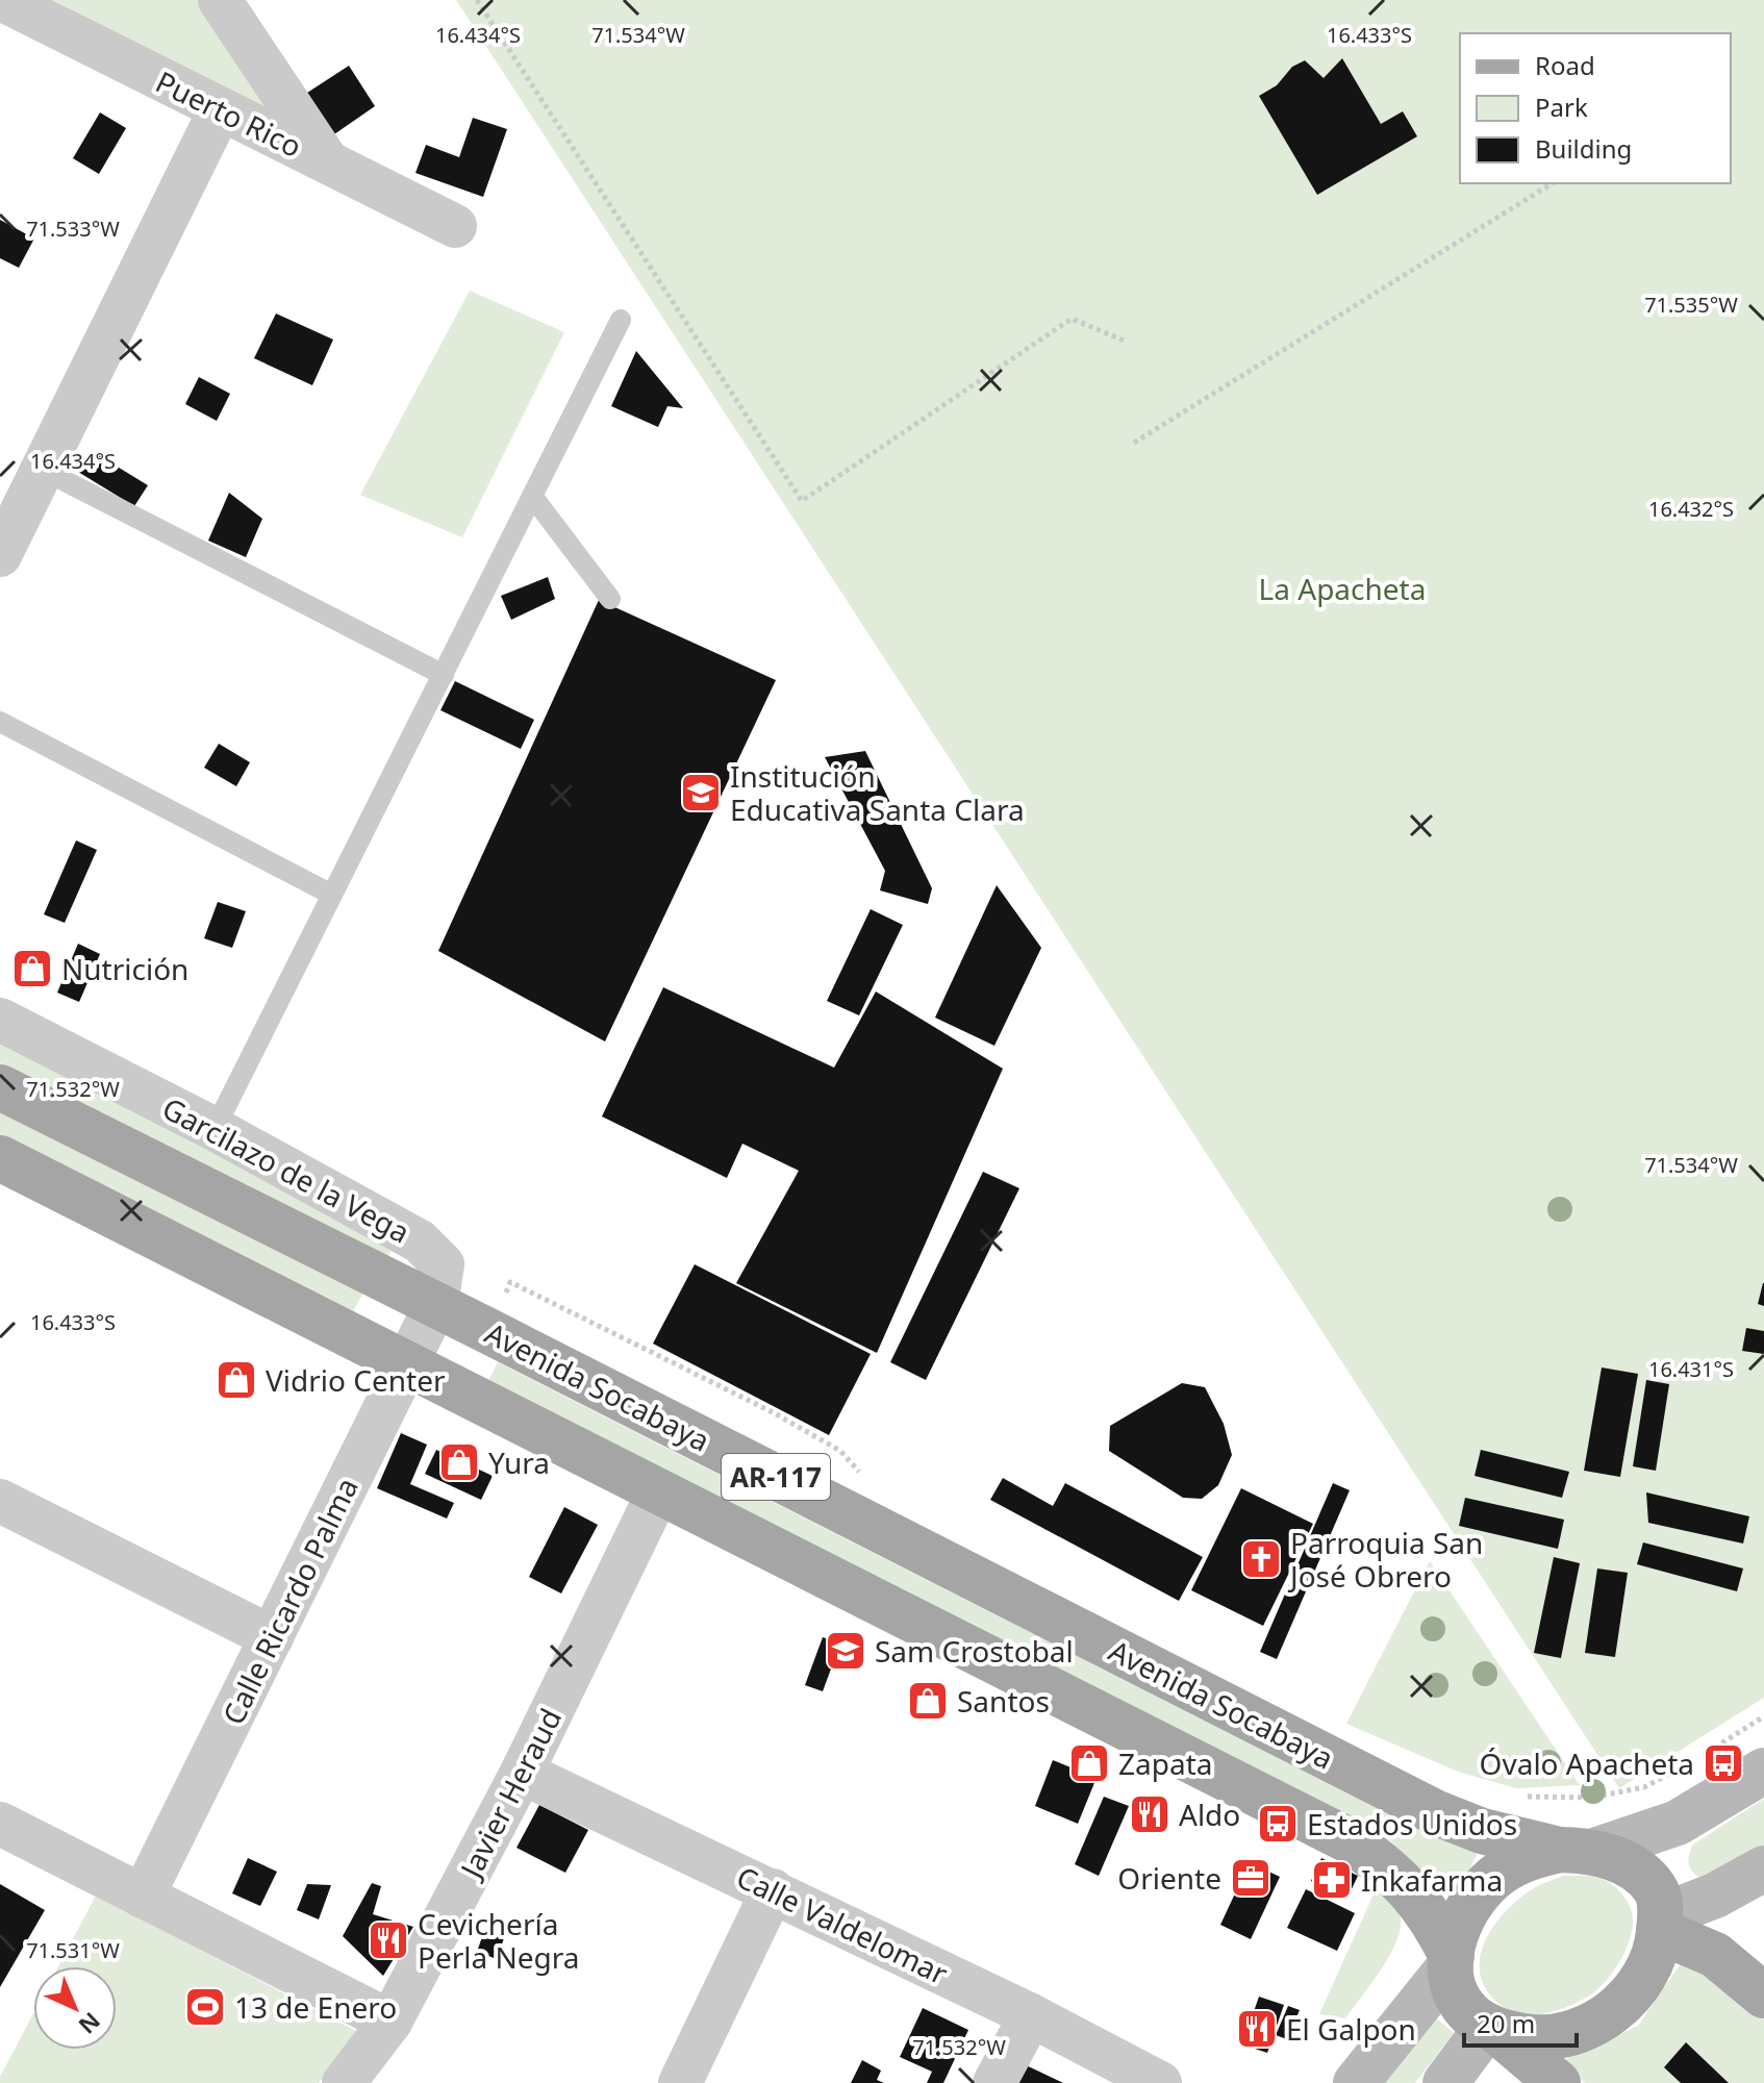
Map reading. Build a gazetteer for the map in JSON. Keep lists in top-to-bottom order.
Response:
{
  "streets": {
    "main road": ["Avenida Socabaya", "AR-117"],
    "street": [
      "Puerto Rico",
      "Garcilazo de la Vega",
      "Calle Ricardo Palma",
      "Javier Heraud",
      "Calle Valdelomar"
    ]
  },
  "crossings": [
    ["Garcilazo de la Vega", "Avenida Socabaya"],
    ["Garcilazo de la Vega", "Calle Ricardo Palma"],
    ["Avenida Socabaya", "AR-117"],
    ["Avenida Socabaya", "Calle Ricardo Palma"],
    ["AR-117", "Calle Ricardo Palma"],
    ["AR-117", "Javier Heraud"],
    ["Javier Heraud", "Calle Valdelomar"]
  ],
  "parks": ["La Apacheta"],
  "places": {
    "school or university": ["Institución Educativa Santa Clara", "Sam Crostobal"],
    "shop": [
      "Nutrición",
      "Vidrio Center",
      "Yura",
      "Santos",
      "Zapata"
    ],
    "church": ["Parroquia San José Obrero"],
    "bus stop": ["Óvalo Apacheta", "Estados Unidos"],
    "restaurant": ["Aldo", "Cevichería Perla Negra", "El Galpon"],
    "office": ["Oriente"],
    "pharmacy": ["Inkafarma"],
    "sports": ["13 de Enero"]
  },
  "legend": ["Road", "Park", "Building"],
  "scale_bar": "20 m",
  "north": "bottom right",
  "coordinates": [
    "16.434°S",
    "16.433°S",
    "71.534°W",
    "71.533°W",
    "71.535°W",
    "16.432°S",
    "71.532°W",
    "16.431°S",
    "71.531°W"
  ]
}
